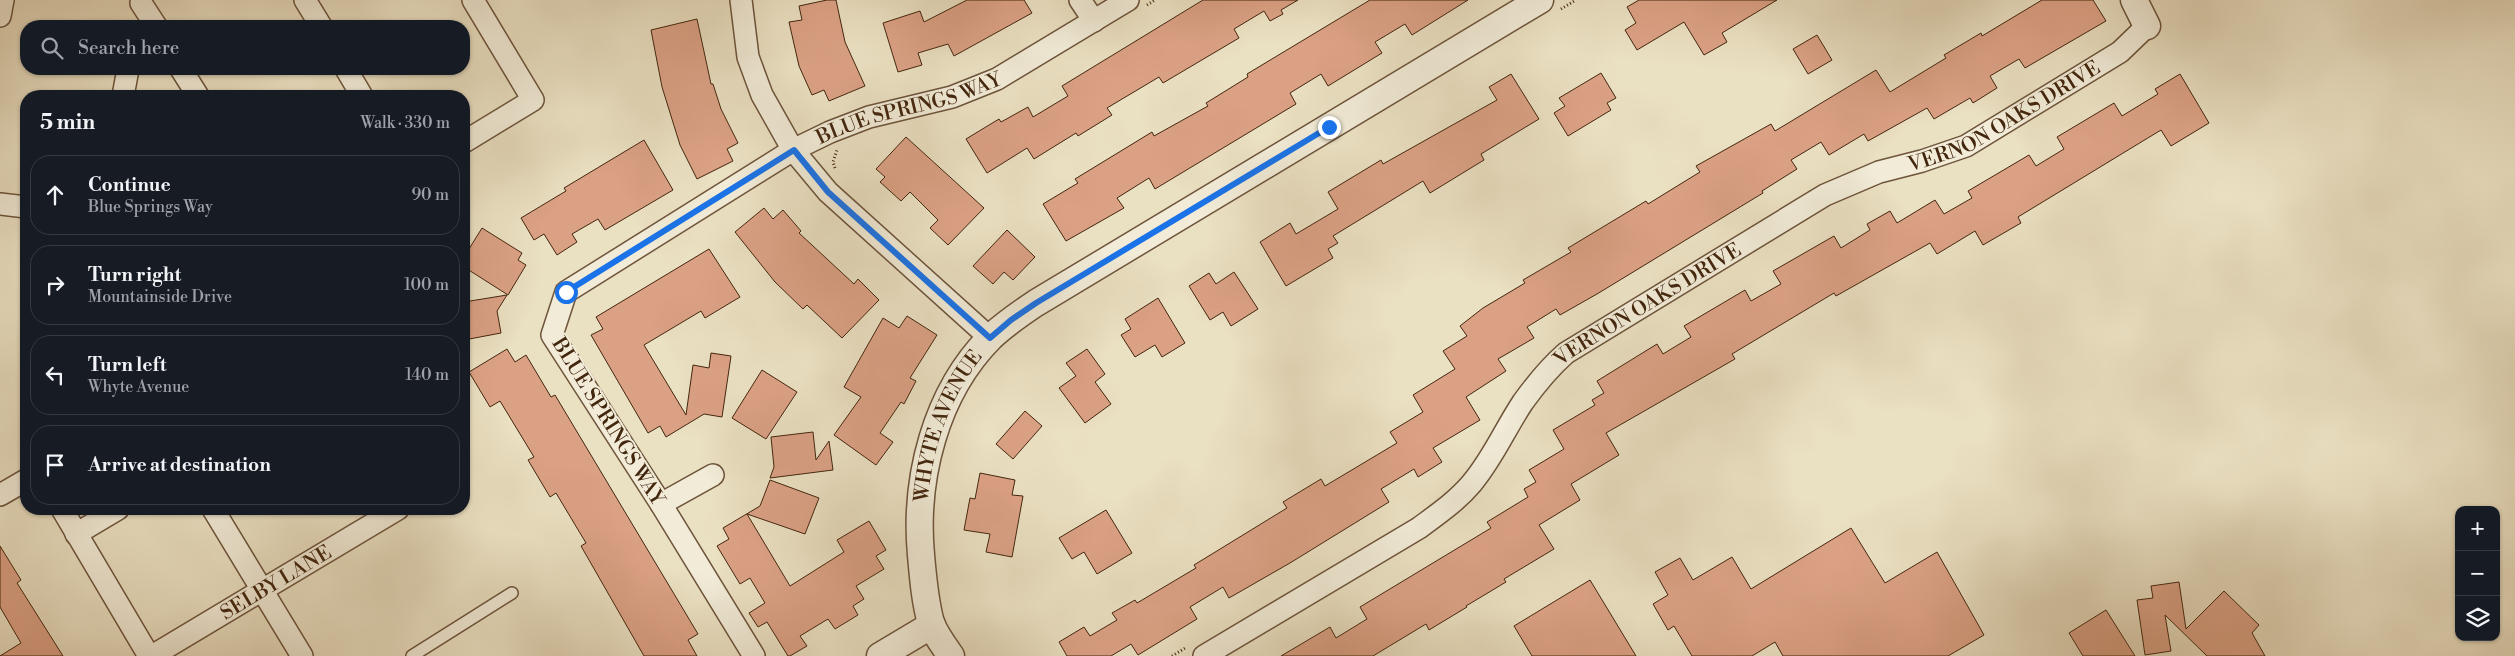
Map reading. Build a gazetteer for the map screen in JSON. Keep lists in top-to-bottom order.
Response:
{
  "streets": {
    "street": [
      "BLUE SPRINGS WAY",
      "VERNON OAKS DRIVE",
      "WHYTE AVENUE",
      "SELBY LANE"
    ]
  },
  "page": {
    "search": "Search here",
    "heading": ["5 min", "Walk · 330 m"],
    "list": [
      ["Continue", "Blue Springs Way", "90 m"],
      ["Turn right", "Mountainside Drive", "100 m"],
      ["Turn left", "Whyte Avenue", "140 m"],
      "Arrive at destination"
    ],
    "map_buttons": ["+", "−"]
  }
}
